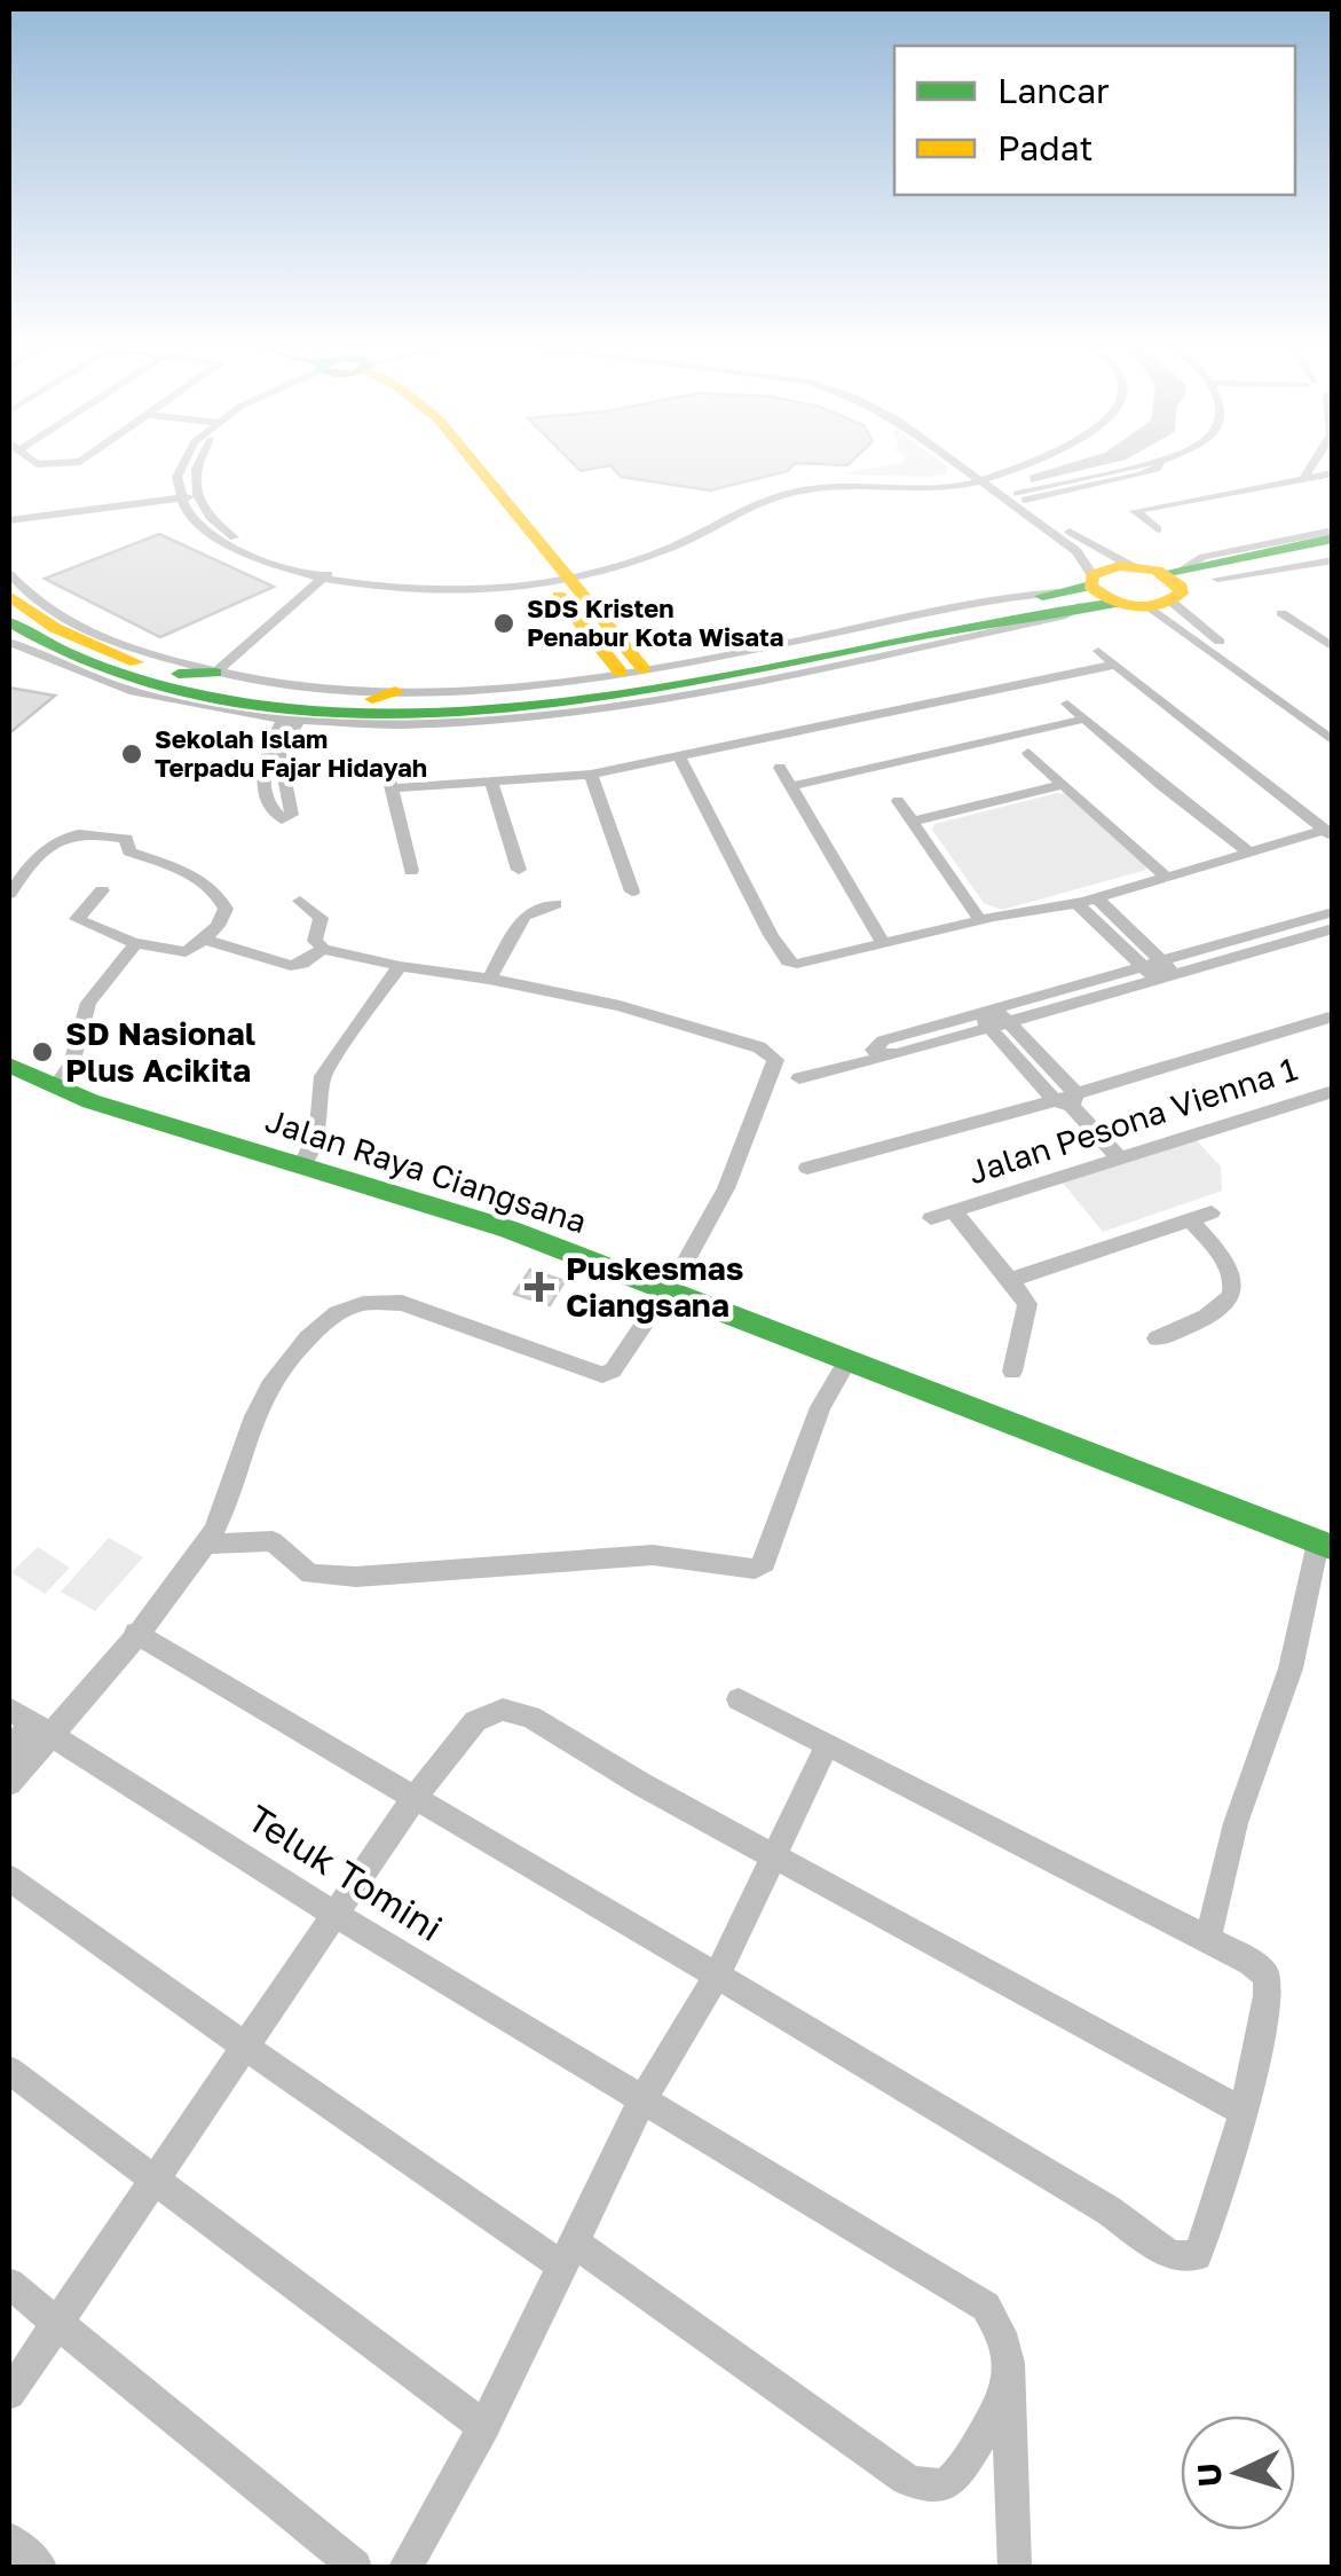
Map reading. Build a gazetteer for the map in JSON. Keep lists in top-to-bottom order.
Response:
{
  "streets": {
    "street": ["Jalan Pesona Vienna 1", "Jalan Raya Ciangsana", "Teluk Tomini"]
  },
  "places": {
    "other": ["SDS Kristen Penabur Kota Wisata", "Sekolah Islam Terpadu Fajar Hidayah", "SD Nasional Plus Acikita"],
    "health": ["Puskesmas Ciangsana"]
  },
  "legend": ["Lancar", "Padat"],
  "north": "left"
}
